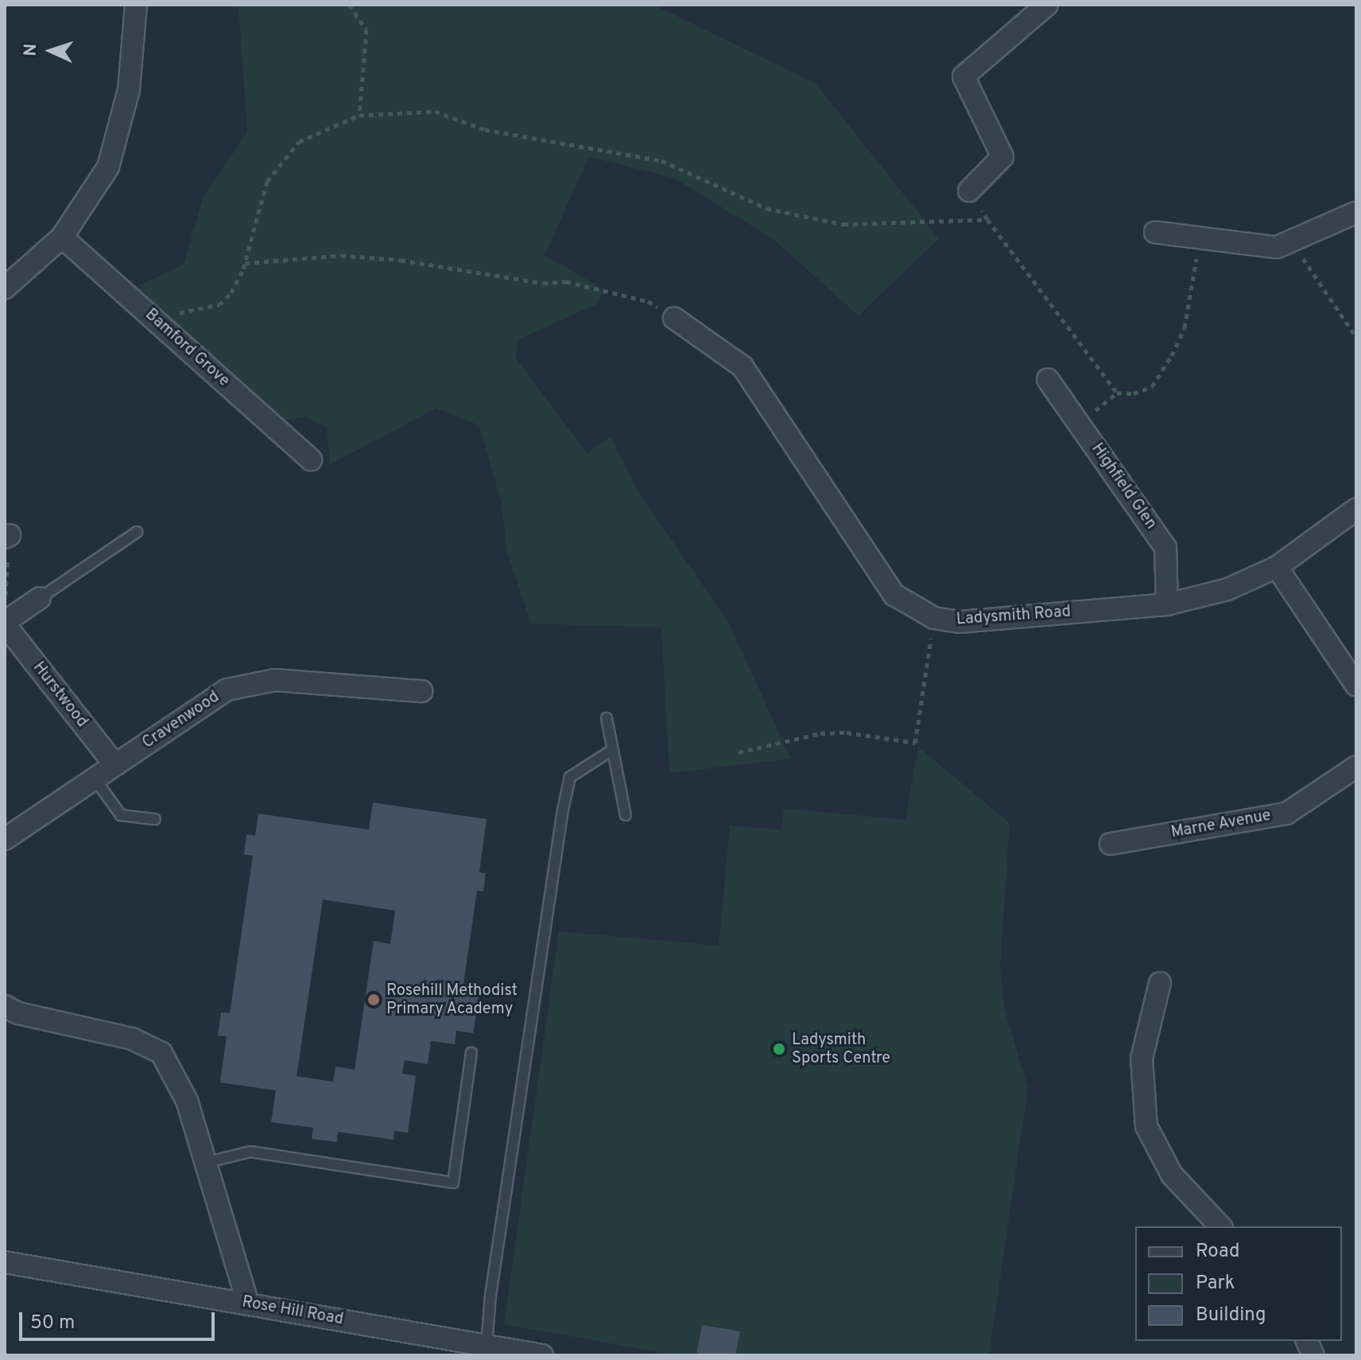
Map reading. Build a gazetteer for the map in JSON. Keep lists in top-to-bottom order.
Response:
{
  "streets": {
    "street": [
      "Bamford Grove",
      "Highfield Glen",
      "Ladysmith Road",
      "Hurstwood",
      "Cravenwood",
      "Marne Avenue",
      "Rose Hill Road"
    ]
  },
  "crossings": [
    ["Highfield Glen", "Ladysmith Road"],
    ["Hurstwood", "Cravenwood"]
  ],
  "places": ["Rosehill Methodist Primary Academy", "Ladysmith Sports Centre"],
  "legend": ["Road", "Park", "Building"],
  "scale_bar": "50 m",
  "north": "left"
}
